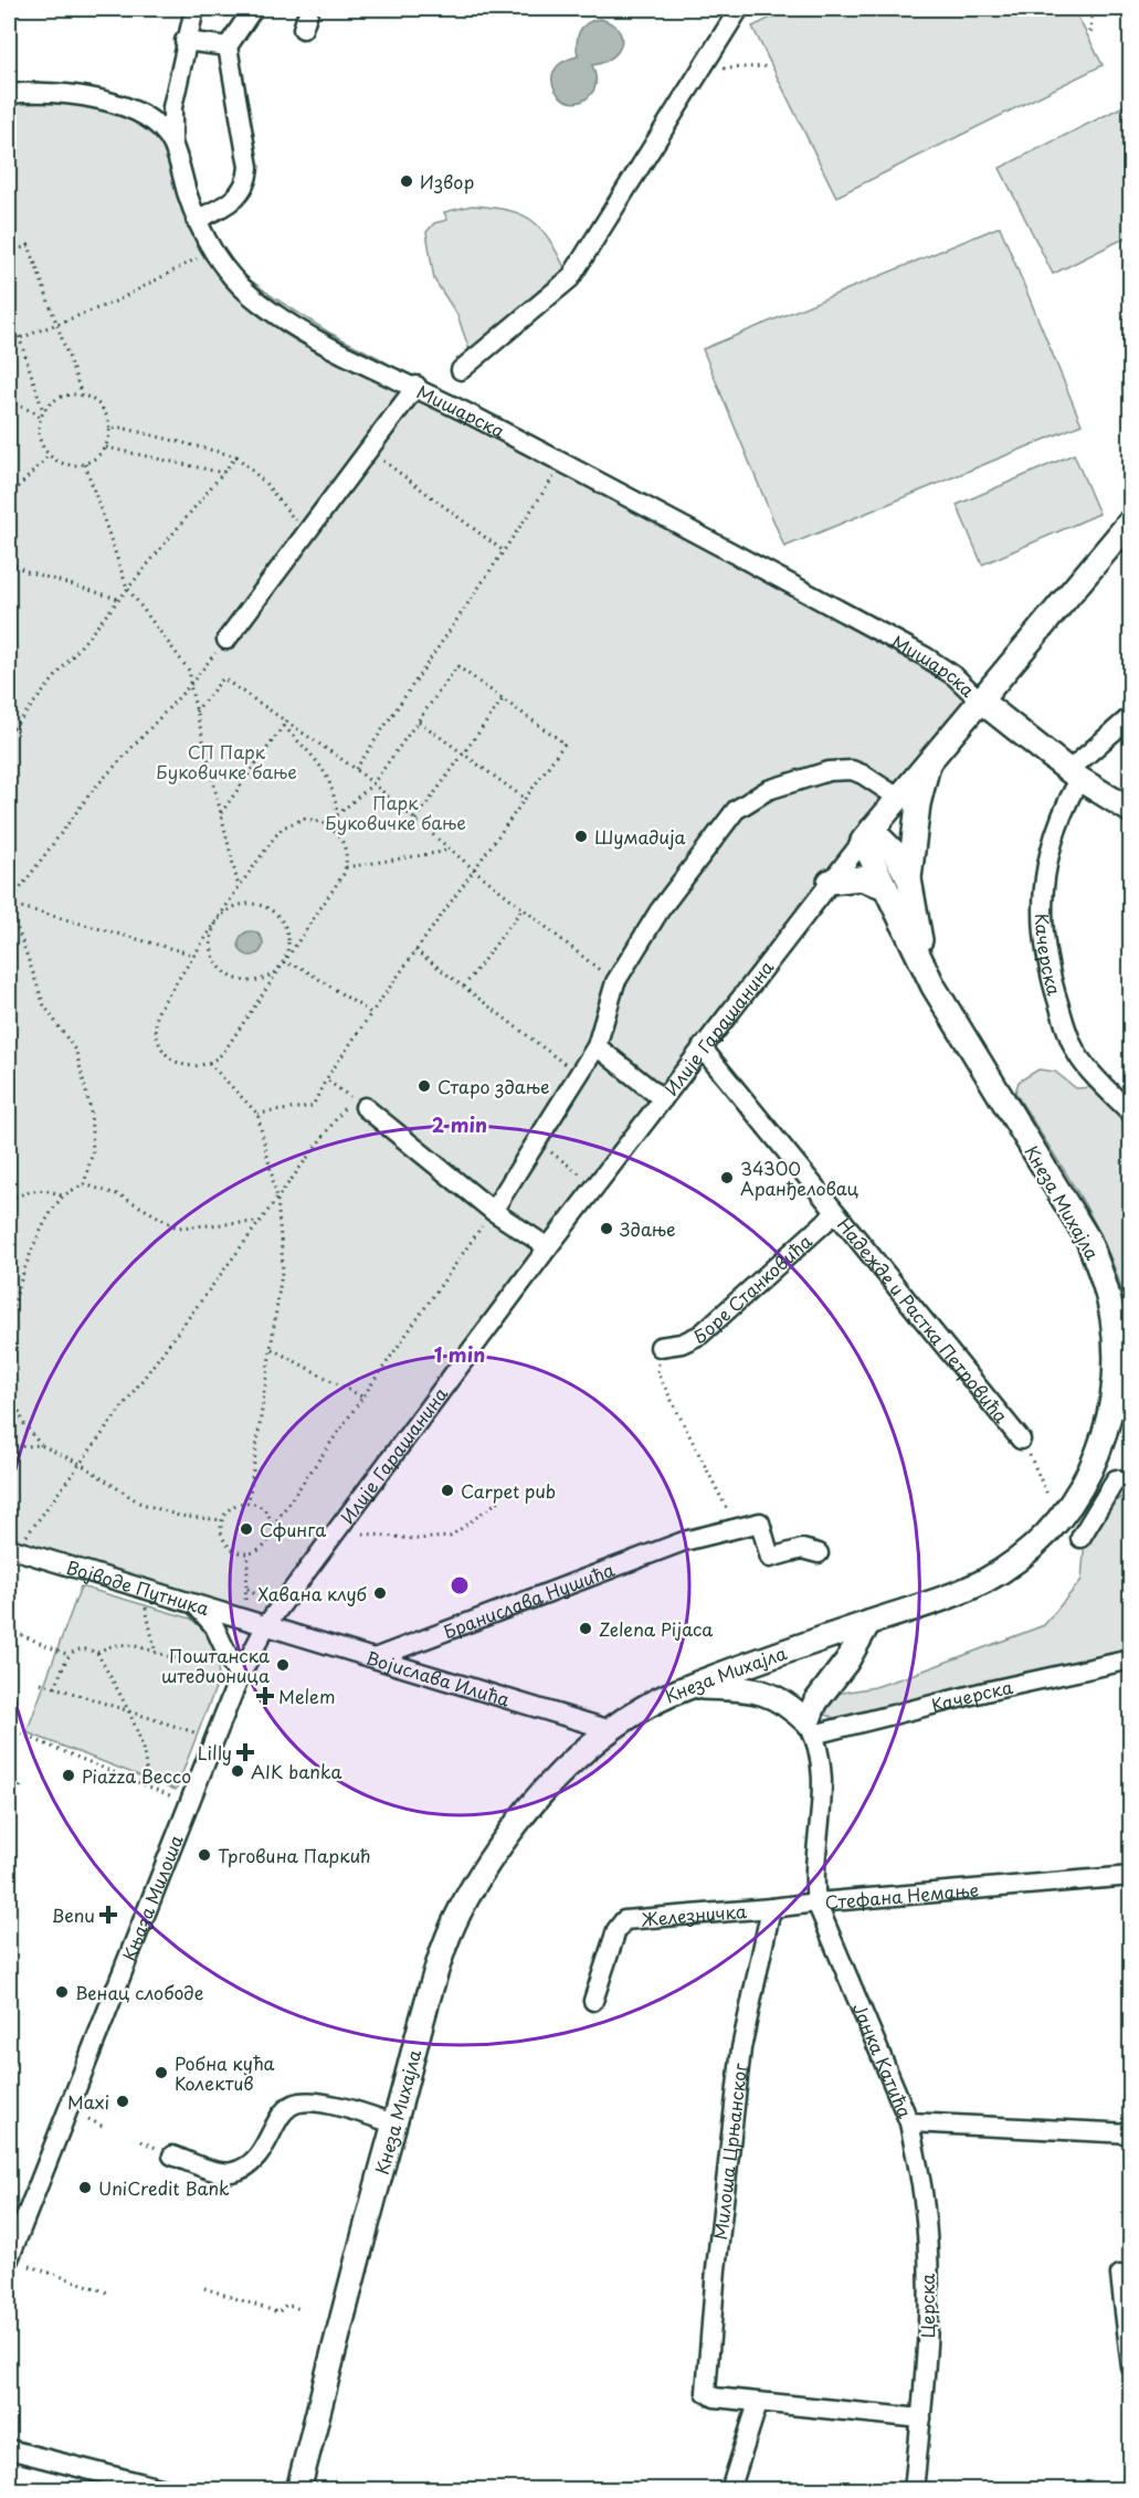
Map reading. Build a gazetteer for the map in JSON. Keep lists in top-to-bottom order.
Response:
{
  "streets": {
    "main road": ["Илије Гарашанина", "Кнеза Михајла"],
    "street": [
      "Мишарска",
      "Качерска",
      "Боре Станковића",
      "Надежде и Растка Петровића",
      "Војводе Путника",
      "Бранислава Нушића",
      "Војислава Илића",
      "Стефана Немање",
      "Књаза Милоша",
      "Железничка",
      "Јанка Катића",
      "Милоша Црњанског",
      "Церска"
    ]
  },
  "crossings": [
    ["Мишарска", "Илије Гарашанина"],
    ["Качерска", "Стефана Немање"],
    ["Илије Гарашанина", "Кнеза Михајла"],
    ["Илије Гарашанина", "Надежде и Растка Петровића"],
    ["Илије Гарашанина", "Књаза Милоша"],
    ["Кнеза Михајла", "Војислава Илића"],
    ["Боре Станковића", "Надежде и Растка Петровића"],
    ["Војводе Путника", "Војислава Илића"],
    ["Војводе Путника", "Књаза Милоша"],
    ["Бранислава Нушића", "Војислава Илића"],
    ["Војислава Илића", "Књаза Милоша"],
    ["Стефана Немање", "Јанка Катића"],
    ["Железничка", "Милоша Црњанског"],
    ["Јанка Катића", "Церска"],
    ["Милоша Црњанског", "Церска"]
  ],
  "parks": ["СП Парк Буковичке бање", "Парк Буковичке бање"],
  "places": {
    "other": [
      "Извор",
      "Шумадија",
      "Старо здање",
      "34300 Аранђеловац",
      "Здање",
      "Carpet pub",
      "Сфинга",
      "Хавана клуб",
      "Zelena Pijaca",
      "Поштанска штедионица",
      "AIK banka",
      "Piazza Becco",
      "Трговина Паркић",
      "Венац слободе",
      "Робна кућа Колектив",
      "Maxi",
      "UniCredit Bank"
    ],
    "health": ["Melem", "Lilly", "Benu"]
  },
  "rings": ["2 min", "1 min"]
}
